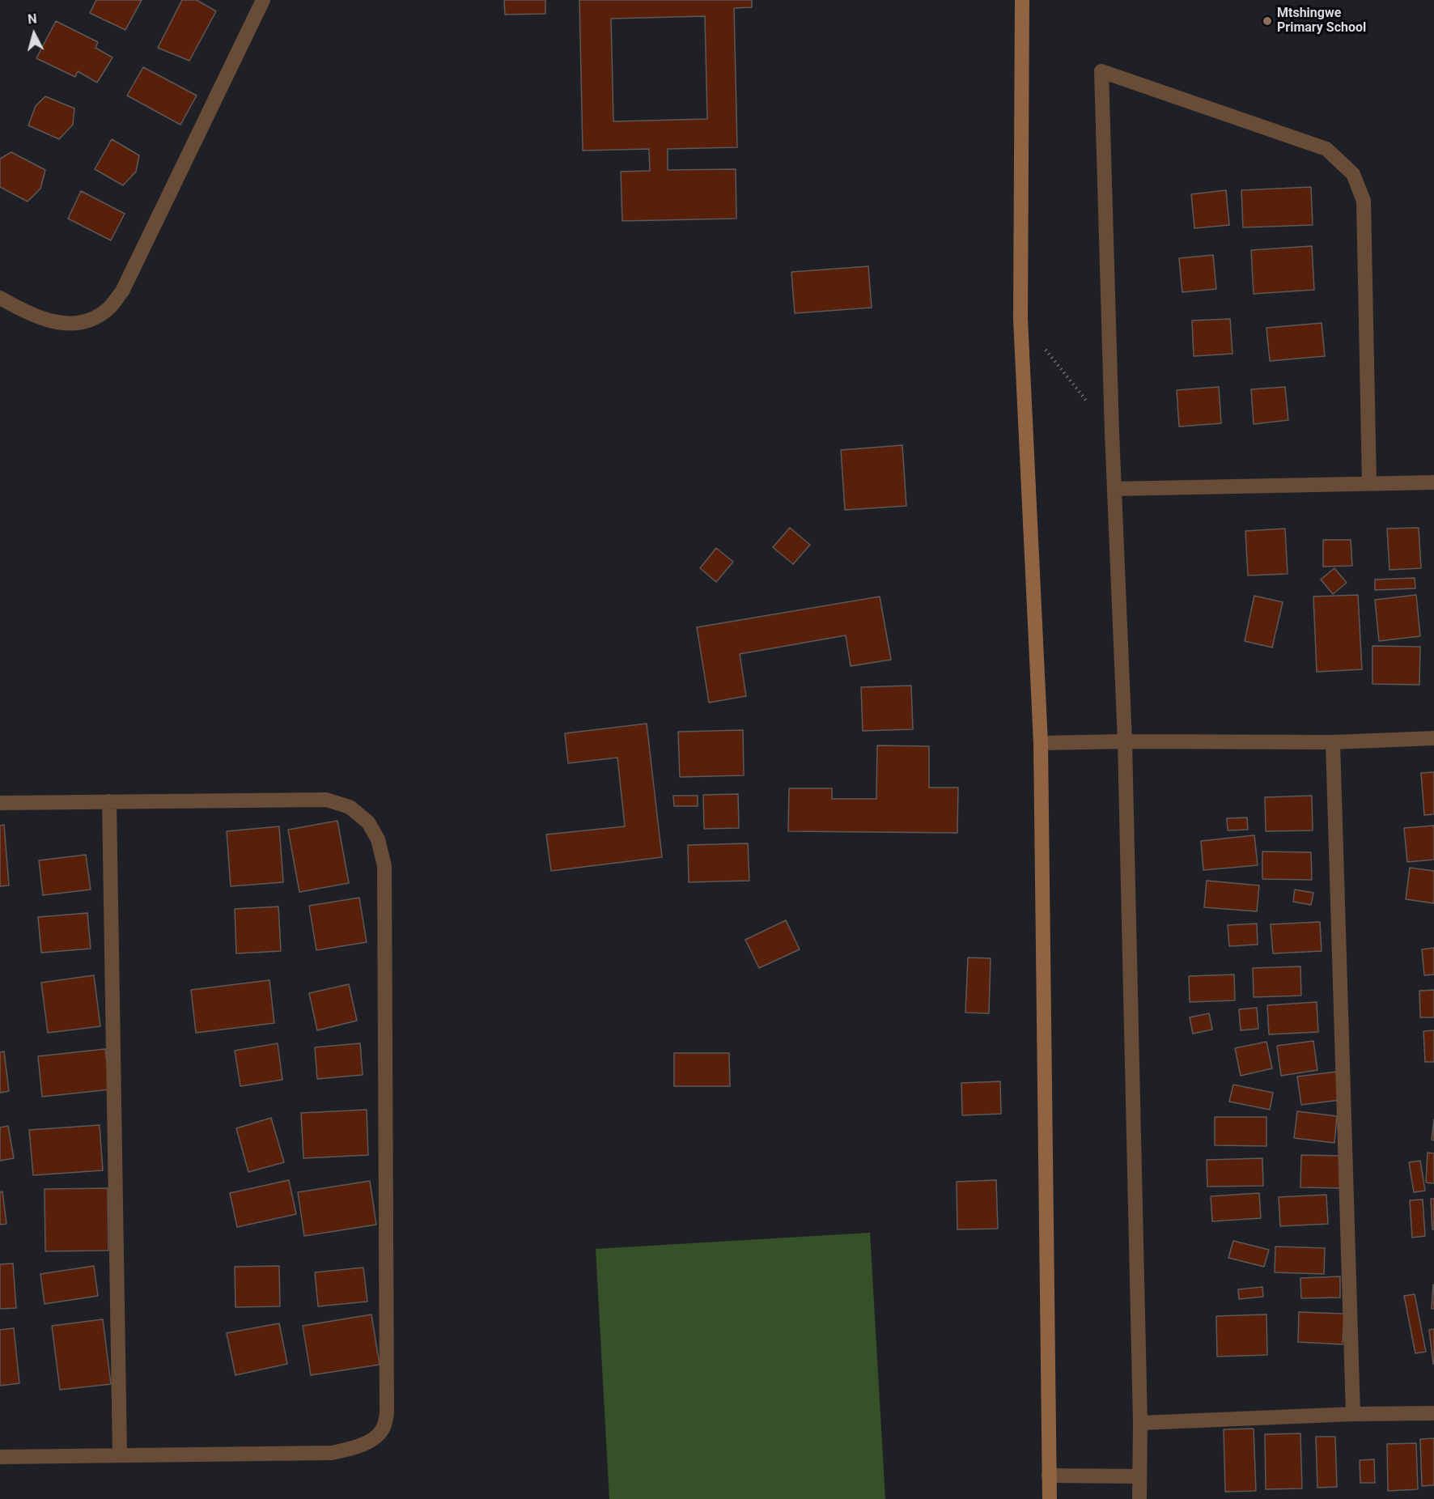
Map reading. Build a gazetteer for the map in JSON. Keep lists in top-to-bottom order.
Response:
{
  "places": ["Mtshingwe Primary School"],
  "north": "top"
}
